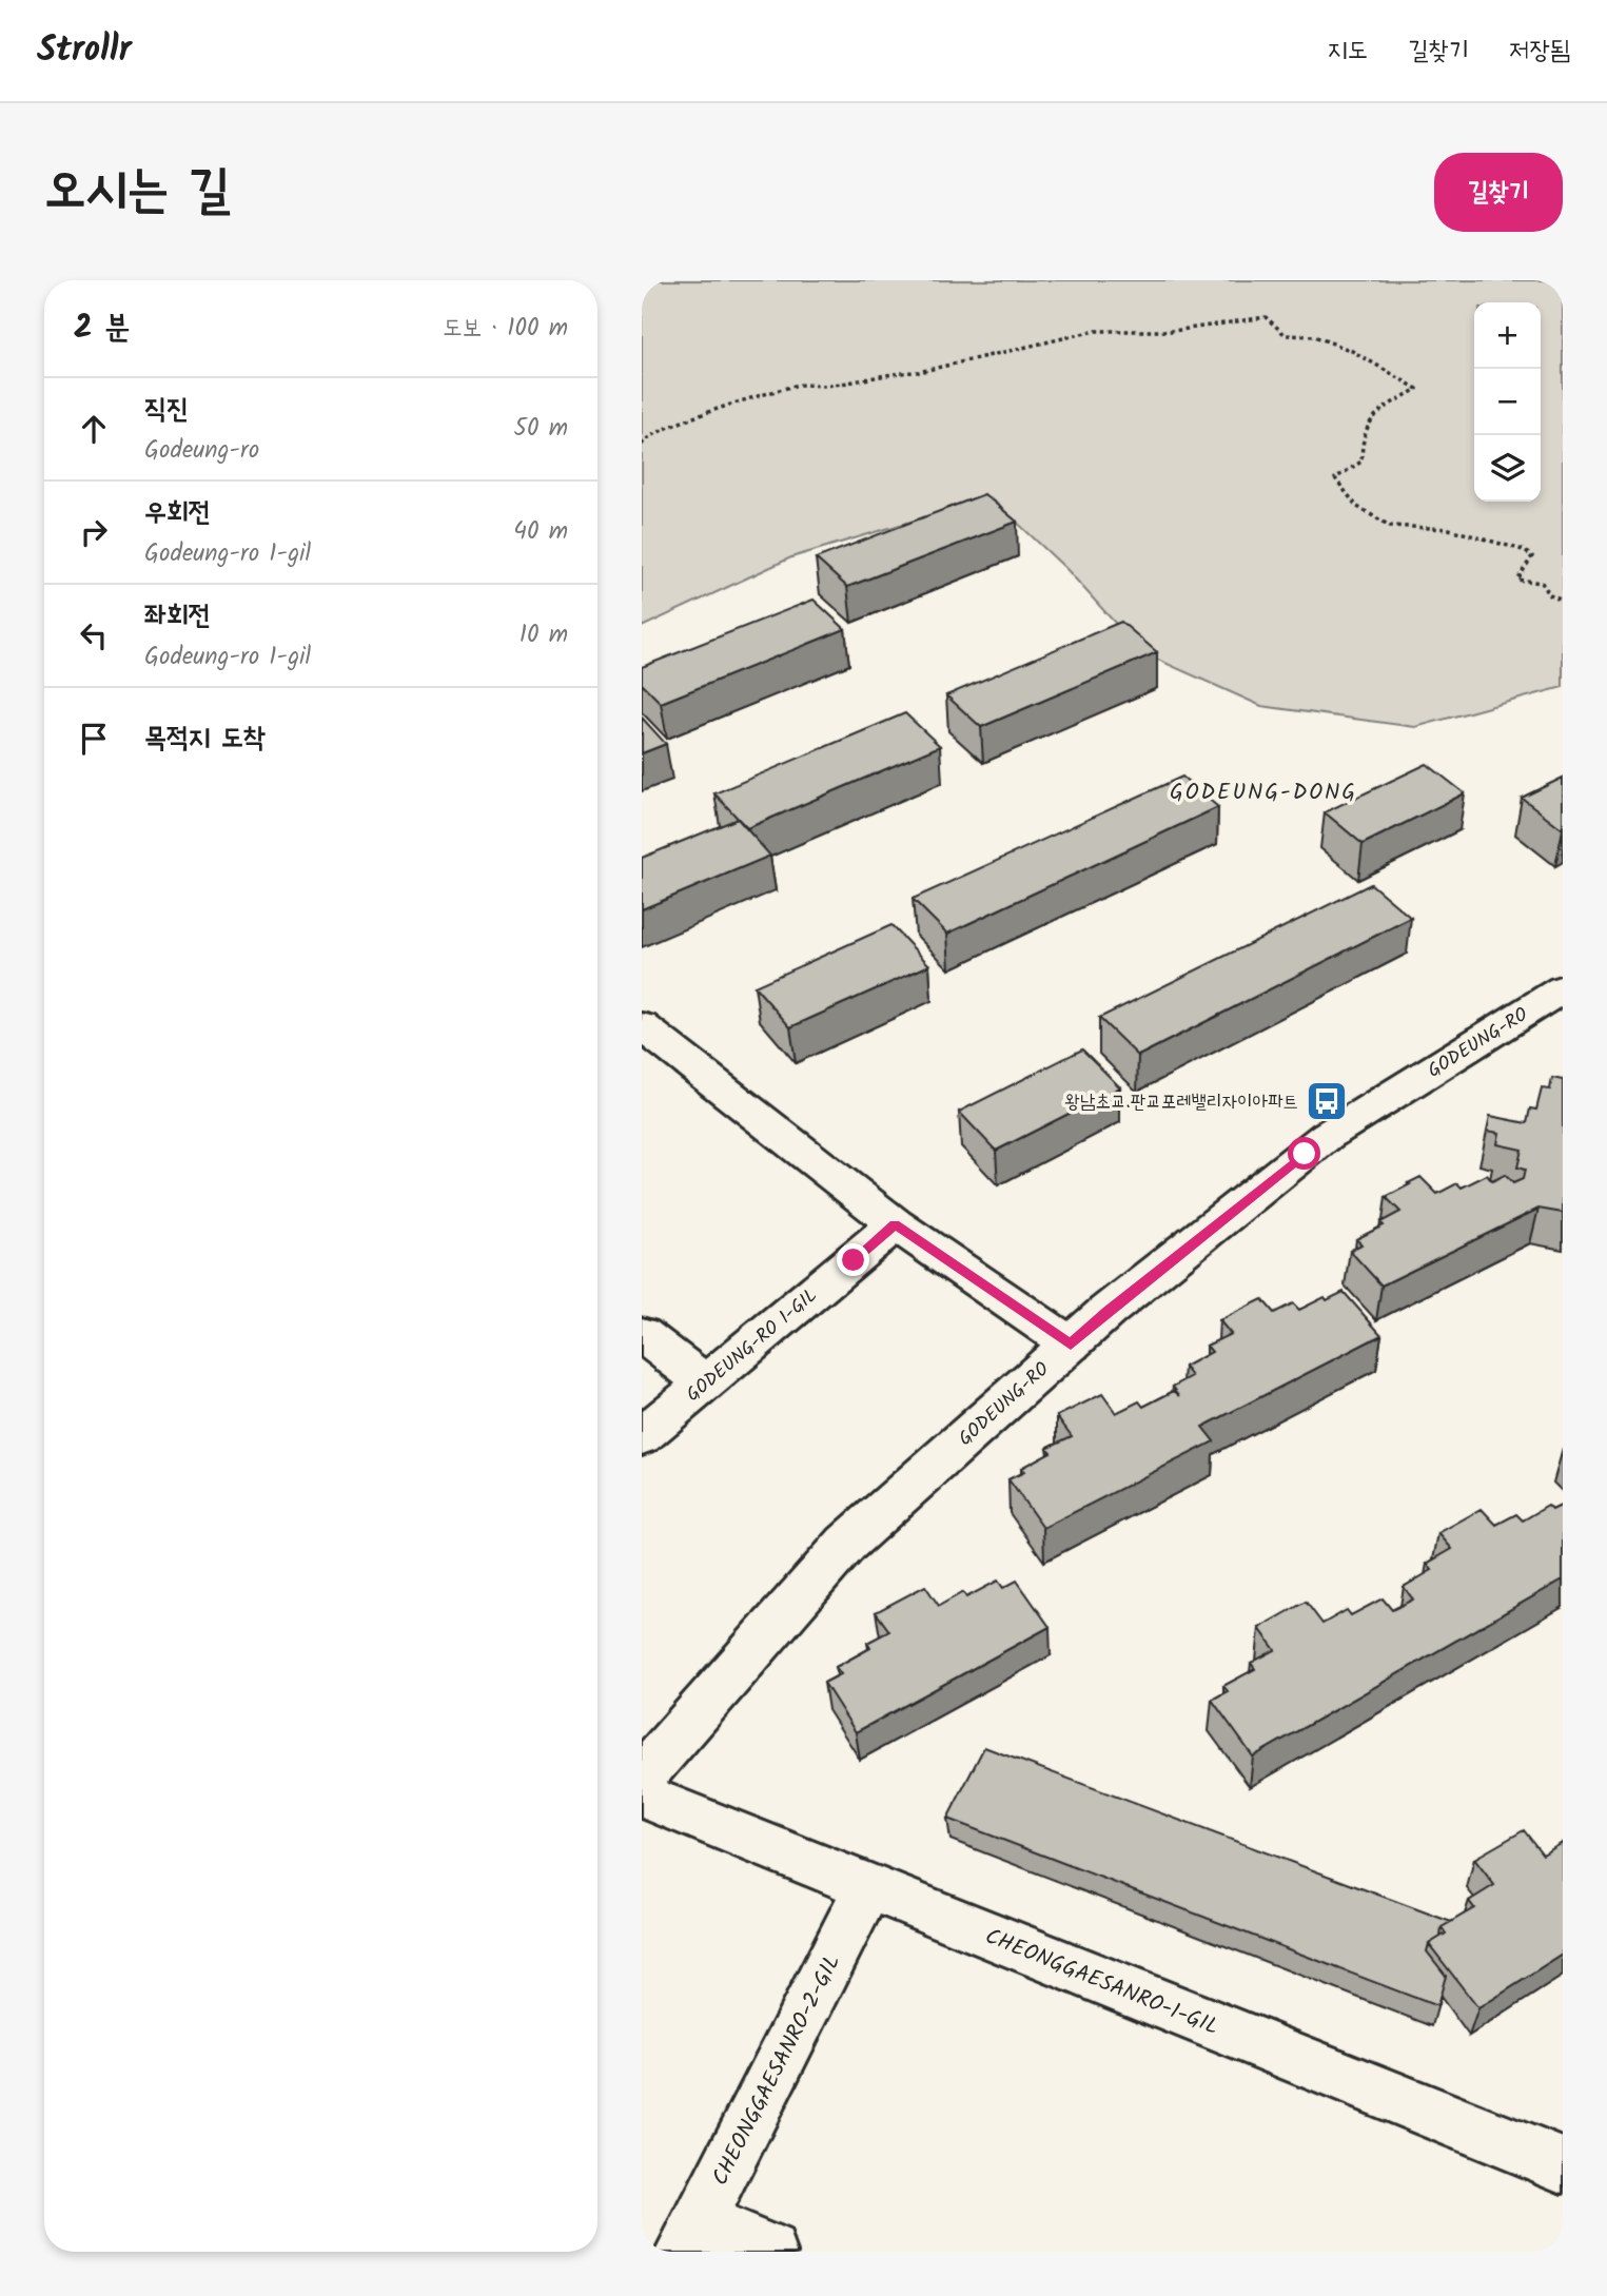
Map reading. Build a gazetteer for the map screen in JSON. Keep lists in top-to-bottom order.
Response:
{
  "streets": {
    "street": [
      "GODEUNG-RO",
      "GODEUNG-RO 1-GIL",
      "CHEONGGAESANRO-1-GIL",
      "CHEONGGAESANRO-2-GIL"
    ]
  },
  "crossings": [
    ["CHEONGGAESANRO-1-GIL", "CHEONGGAESANRO-2-GIL"]
  ],
  "districts": ["GODEUNG-DONG"],
  "places": {
    "bus stop": ["왕남초교.판교포레밸리자이아파트"]
  },
  "page": {
    "header": "Strollr",
    "nav": ["지도", "길찾기", "저장됨"],
    "title": "오시는 길",
    "buttons": "길찾기",
    "heading": ["2 분", "도보 · 100 m"],
    "map_buttons": ["+", "−"],
    "list": [
      ["직진", "Godeung-ro", "50 m"],
      ["우회전", "Godeung-ro 1-gil", "40 m"],
      ["좌회전", "Godeung-ro 1-gil", "10 m"],
      "목적지 도착"
    ]
  }
}
